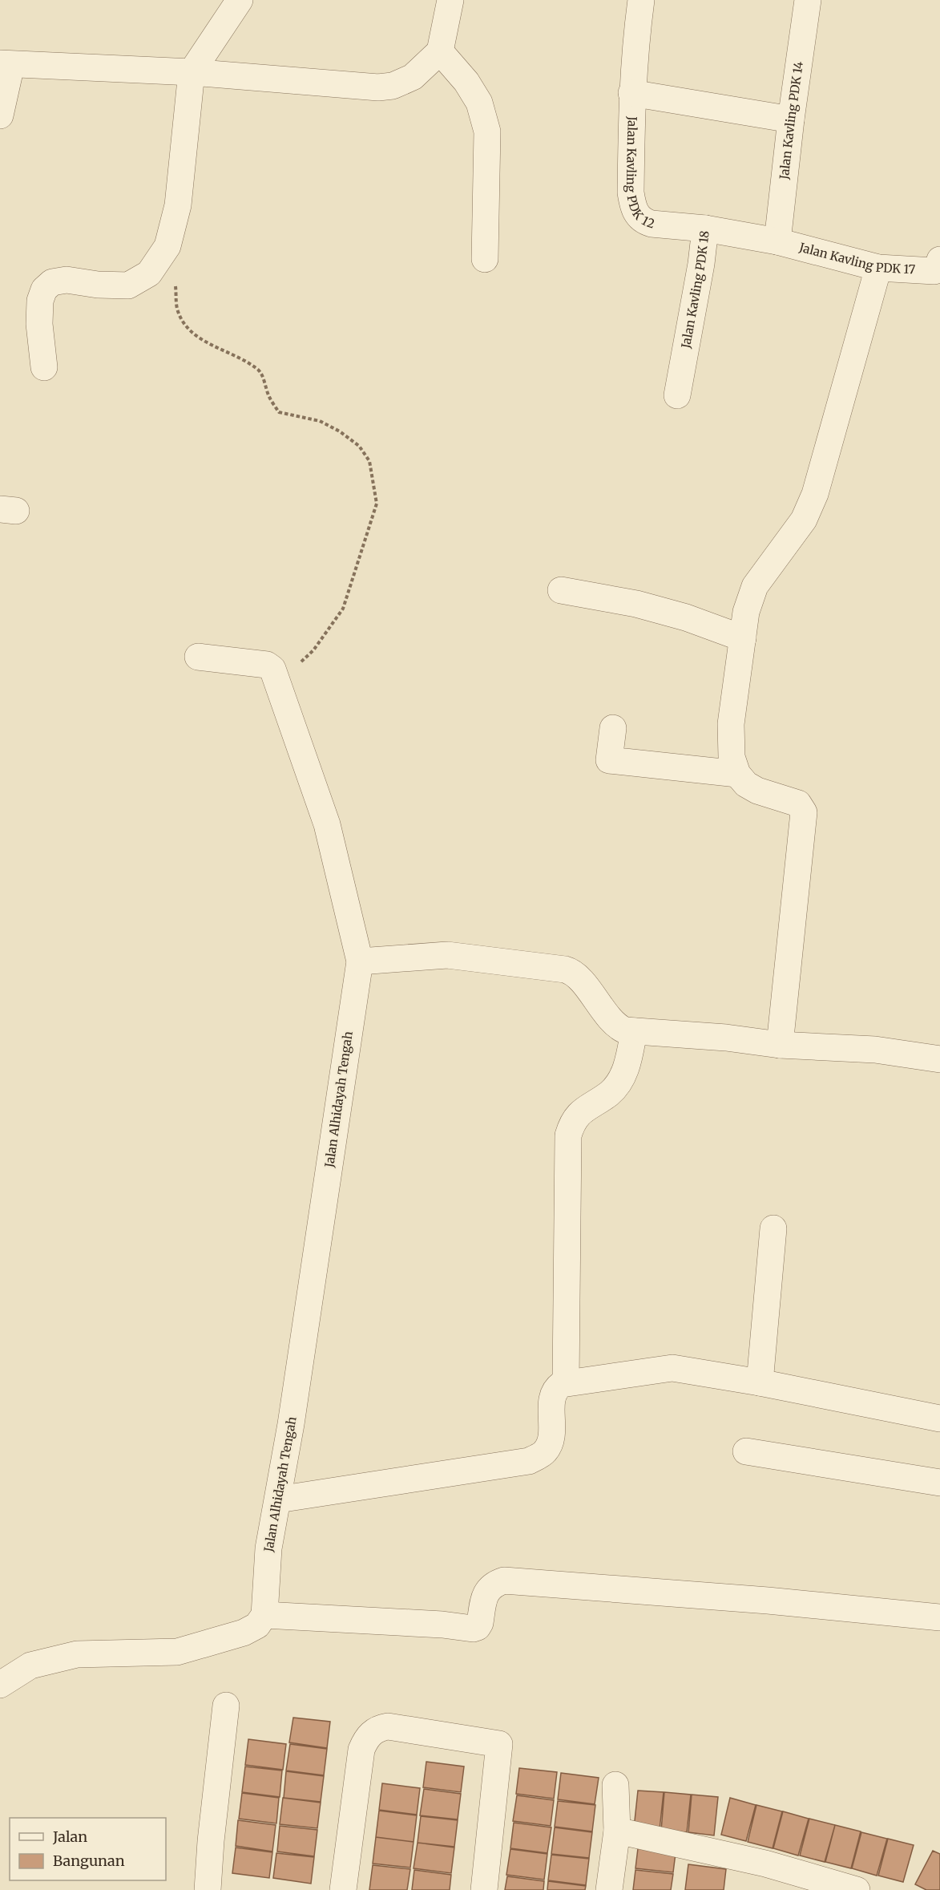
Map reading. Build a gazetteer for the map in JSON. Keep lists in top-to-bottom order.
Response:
{
  "streets": {
    "street": [
      "Jalan Kavling PDK 14",
      "Jalan Kavling PDK 12",
      "Jalan Kavling PDK 17",
      "Jalan Kavling PDK 18",
      "Jalan Alhidayah Tengah"
    ]
  },
  "crossings": [
    ["Jalan Kavling PDK 14", "Jalan Kavling PDK 12"],
    ["Jalan Kavling PDK 14", "Jalan Kavling PDK 17"],
    ["Jalan Kavling PDK 14", "Jalan Kavling PDK 18"],
    ["Jalan Kavling PDK 12", "Jalan Kavling PDK 18"],
    ["Jalan Kavling PDK 17", "Jalan Kavling PDK 18"]
  ],
  "legend": ["Jalan", "Bangunan"]
}
